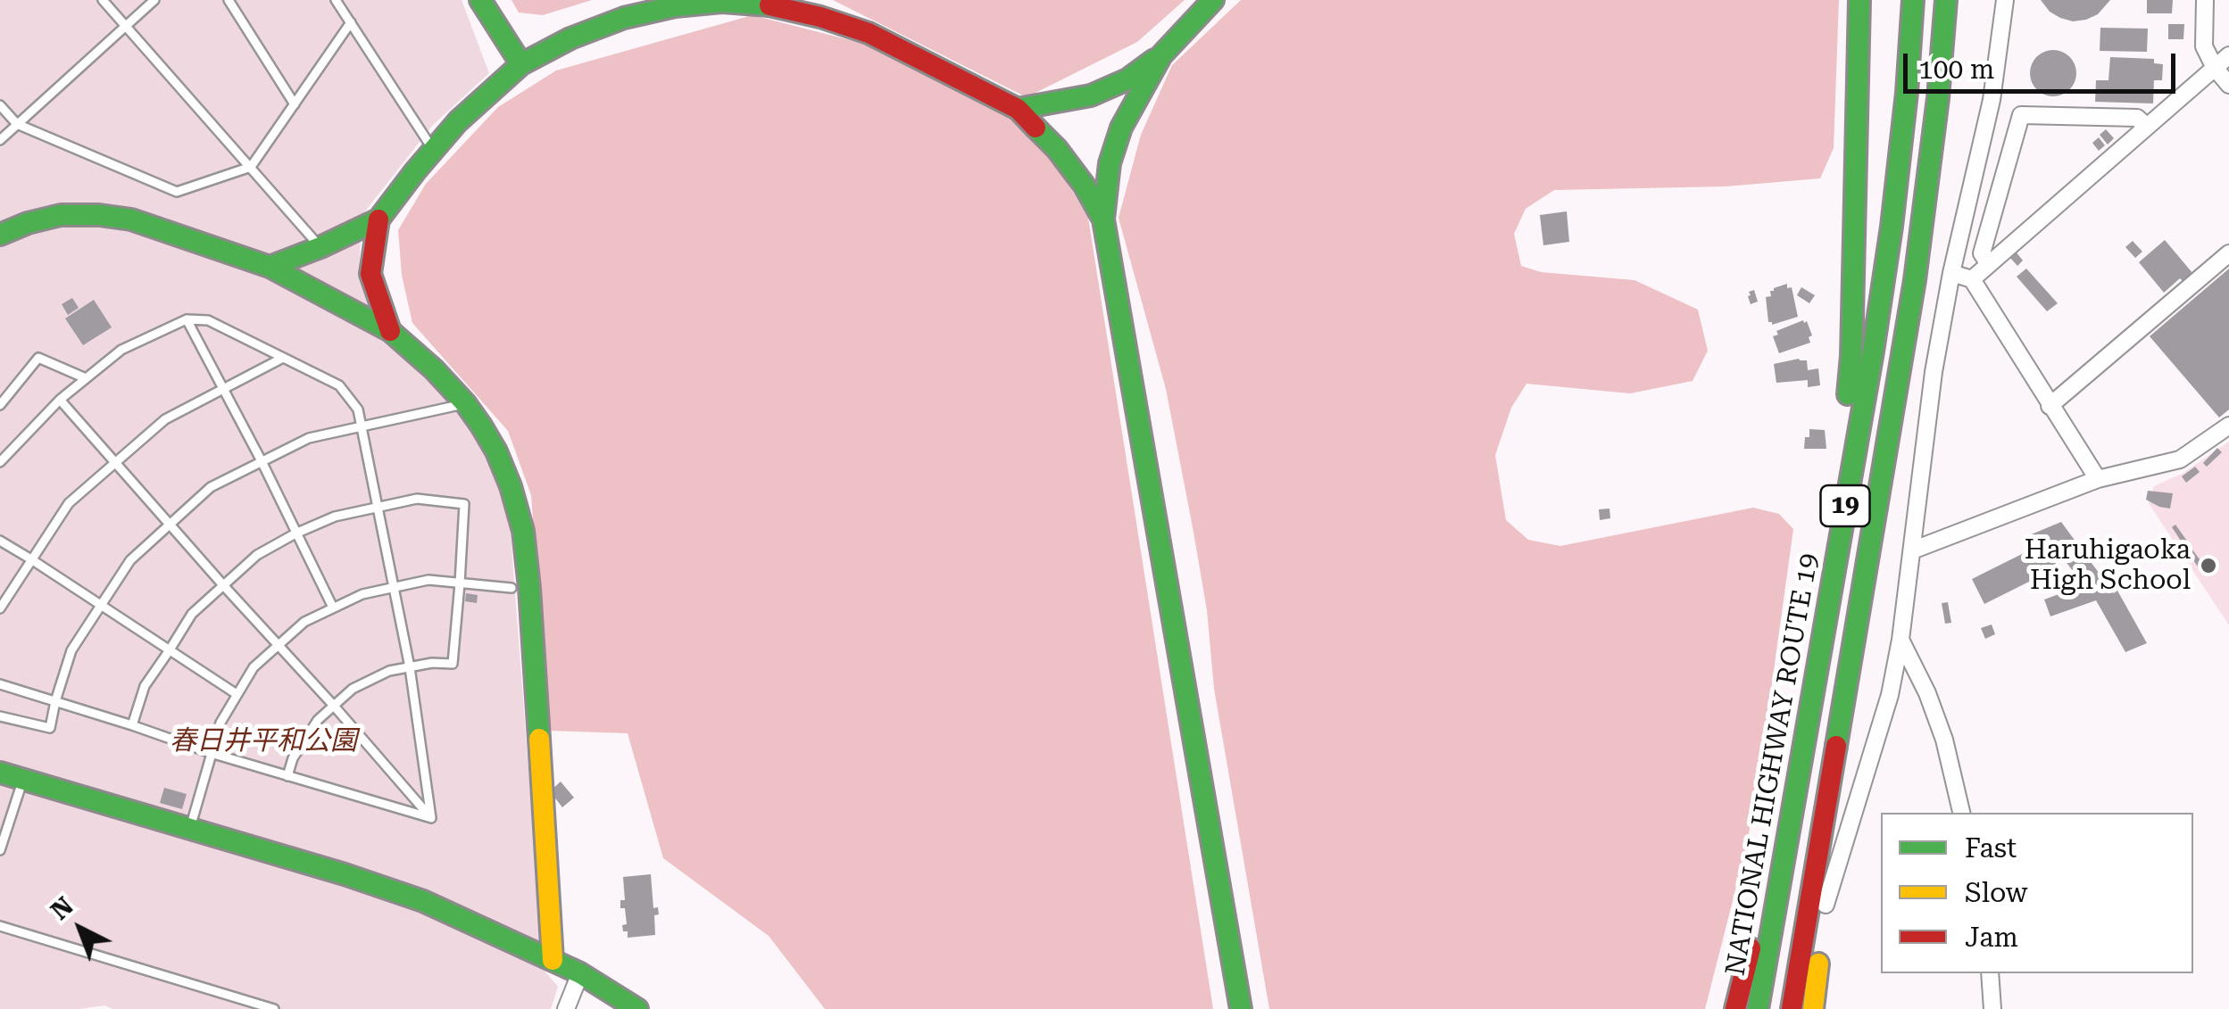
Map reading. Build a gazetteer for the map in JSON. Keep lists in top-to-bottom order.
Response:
{
  "streets": {
    "main road": ["19", "NATIONAL HIGHWAY ROUTE 19"]
  },
  "parks": ["春日井平和公園"],
  "places": ["Haruhigaoka High School"],
  "legend": ["Fast", "Slow", "Jam"],
  "scale_bar": "100 m",
  "north": "top left"
}
